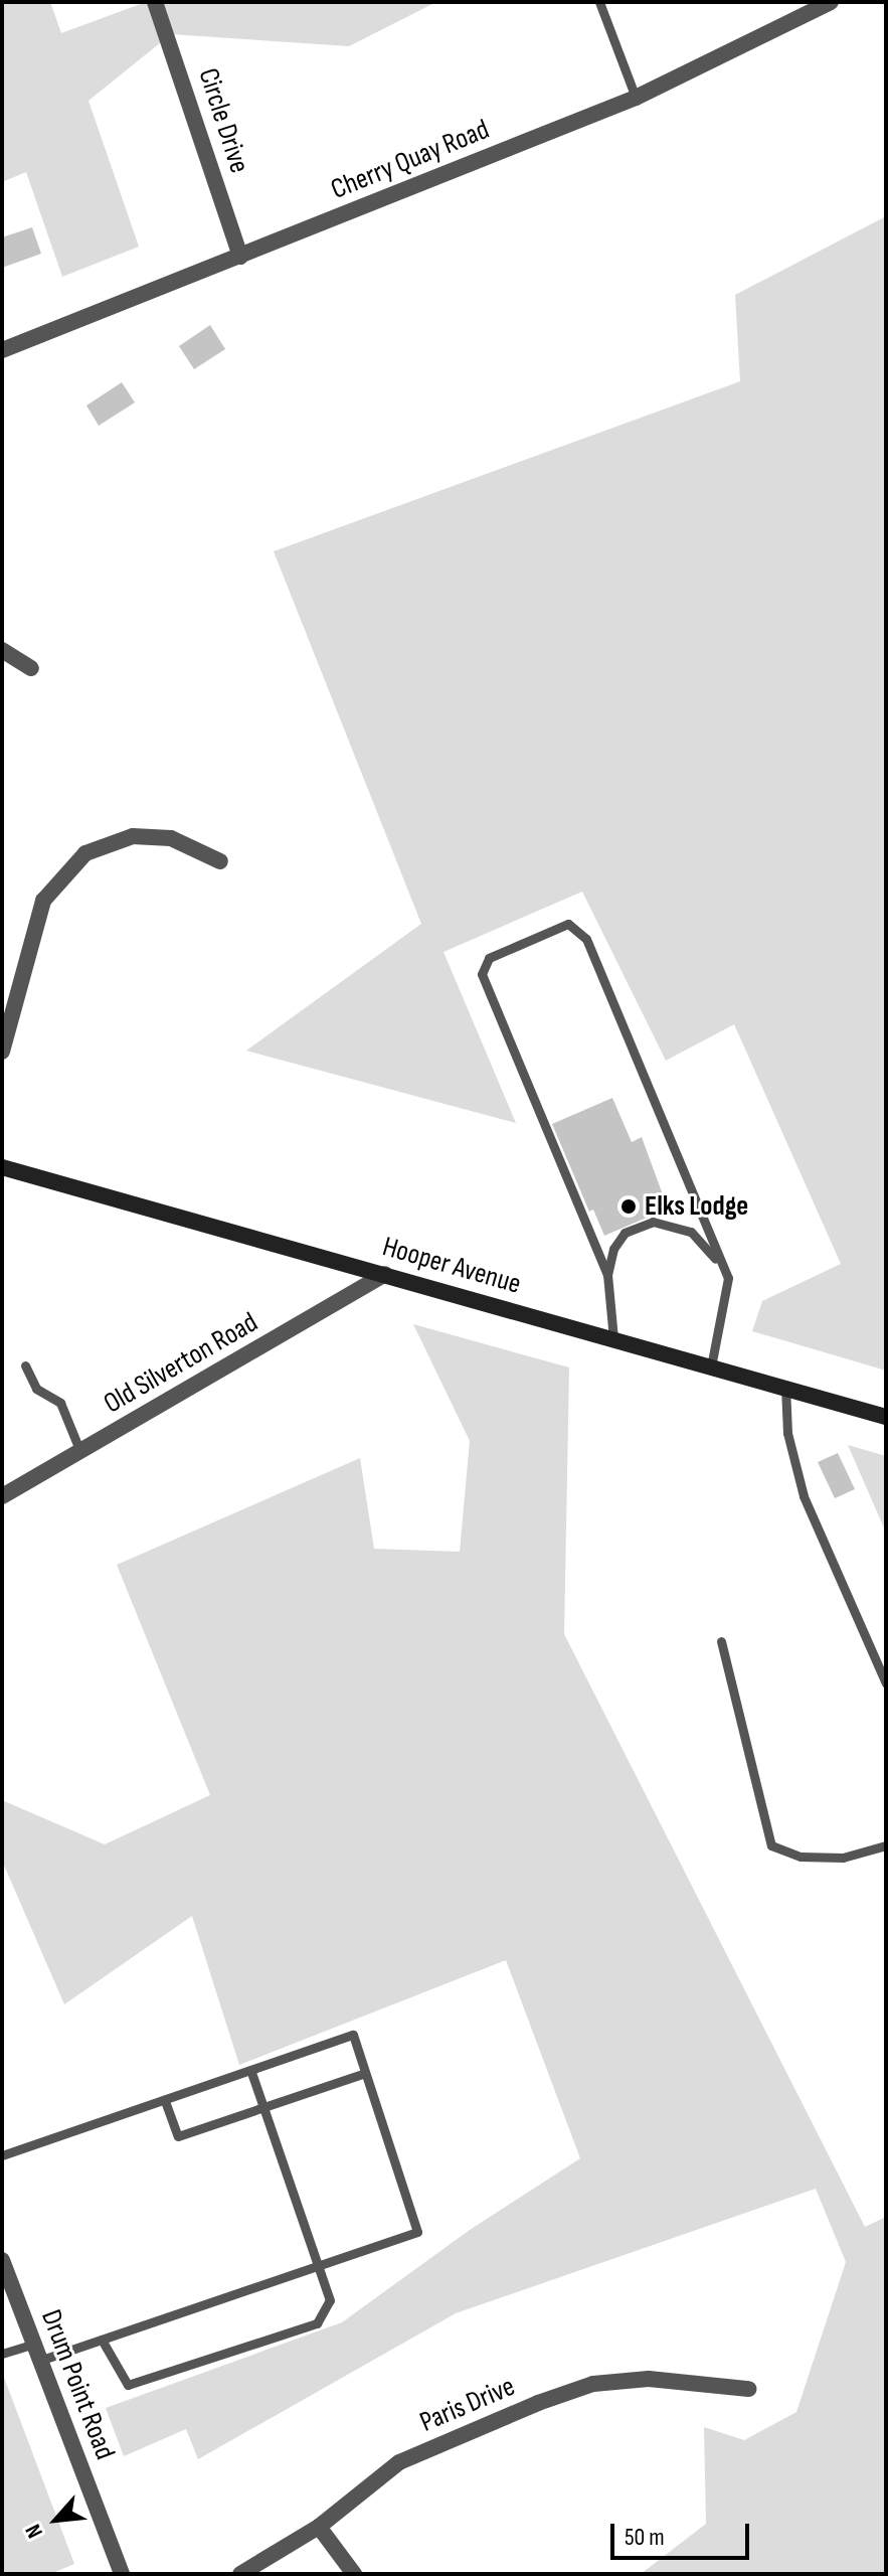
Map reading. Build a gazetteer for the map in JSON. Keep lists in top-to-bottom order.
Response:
{
  "streets": {
    "main road": ["Hooper Avenue"],
    "street": [
      "Circle Drive",
      "Cherry Quay Road",
      "Old Silverton Road",
      "Drum Point Road",
      "Paris Drive"
    ]
  },
  "crossings": [
    ["Circle Drive", "Cherry Quay Road"],
    ["Hooper Avenue", "Old Silverton Road"]
  ],
  "places": ["Elks Lodge"],
  "scale_bar": "50 m",
  "north": "bottom left"
}
